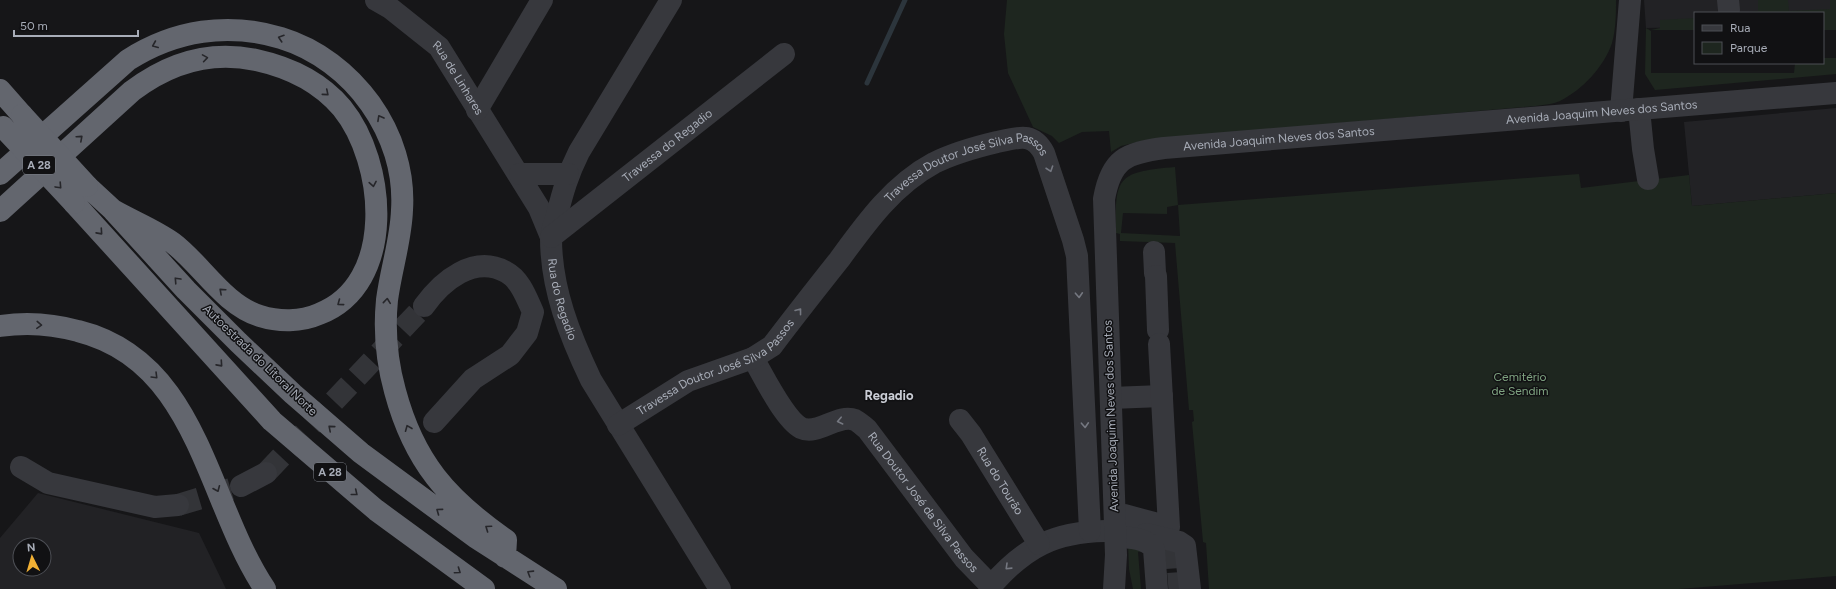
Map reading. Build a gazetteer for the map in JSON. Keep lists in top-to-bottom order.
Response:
{
  "streets": {
    "highway": ["A 28", "Autoestrada do Litoral Norte"],
    "street": [
      "Rua de Linhares",
      "Avenida Joaquim Neves dos Santos",
      "Travessa do Regadio",
      "Travessa Doutor José Silva Passos",
      "Rua do Regadio",
      "Rua do Tourão",
      "Rua Doutor José da Silva Passos"
    ]
  },
  "crossings": [
    ["Rua de Linhares", "Travessa do Regadio"],
    ["Rua de Linhares", "Rua do Regadio"],
    ["Avenida Joaquim Neves dos Santos", "Rua Doutor José da Silva Passos"],
    ["Travessa do Regadio", "Rua do Regadio"],
    ["Travessa Doutor José Silva Passos", "Rua do Regadio"],
    ["Travessa Doutor José Silva Passos", "Rua Doutor José da Silva Passos"],
    ["Rua do Tourão", "Rua Doutor José da Silva Passos"]
  ],
  "one_way": ["Rua Doutor José da Silva Passos"],
  "districts": ["Regadio"],
  "parks": ["Cemitério de Sendim"],
  "legend": ["Rua", "Parque"],
  "scale_bar": "50 m",
  "north": "top"
}
